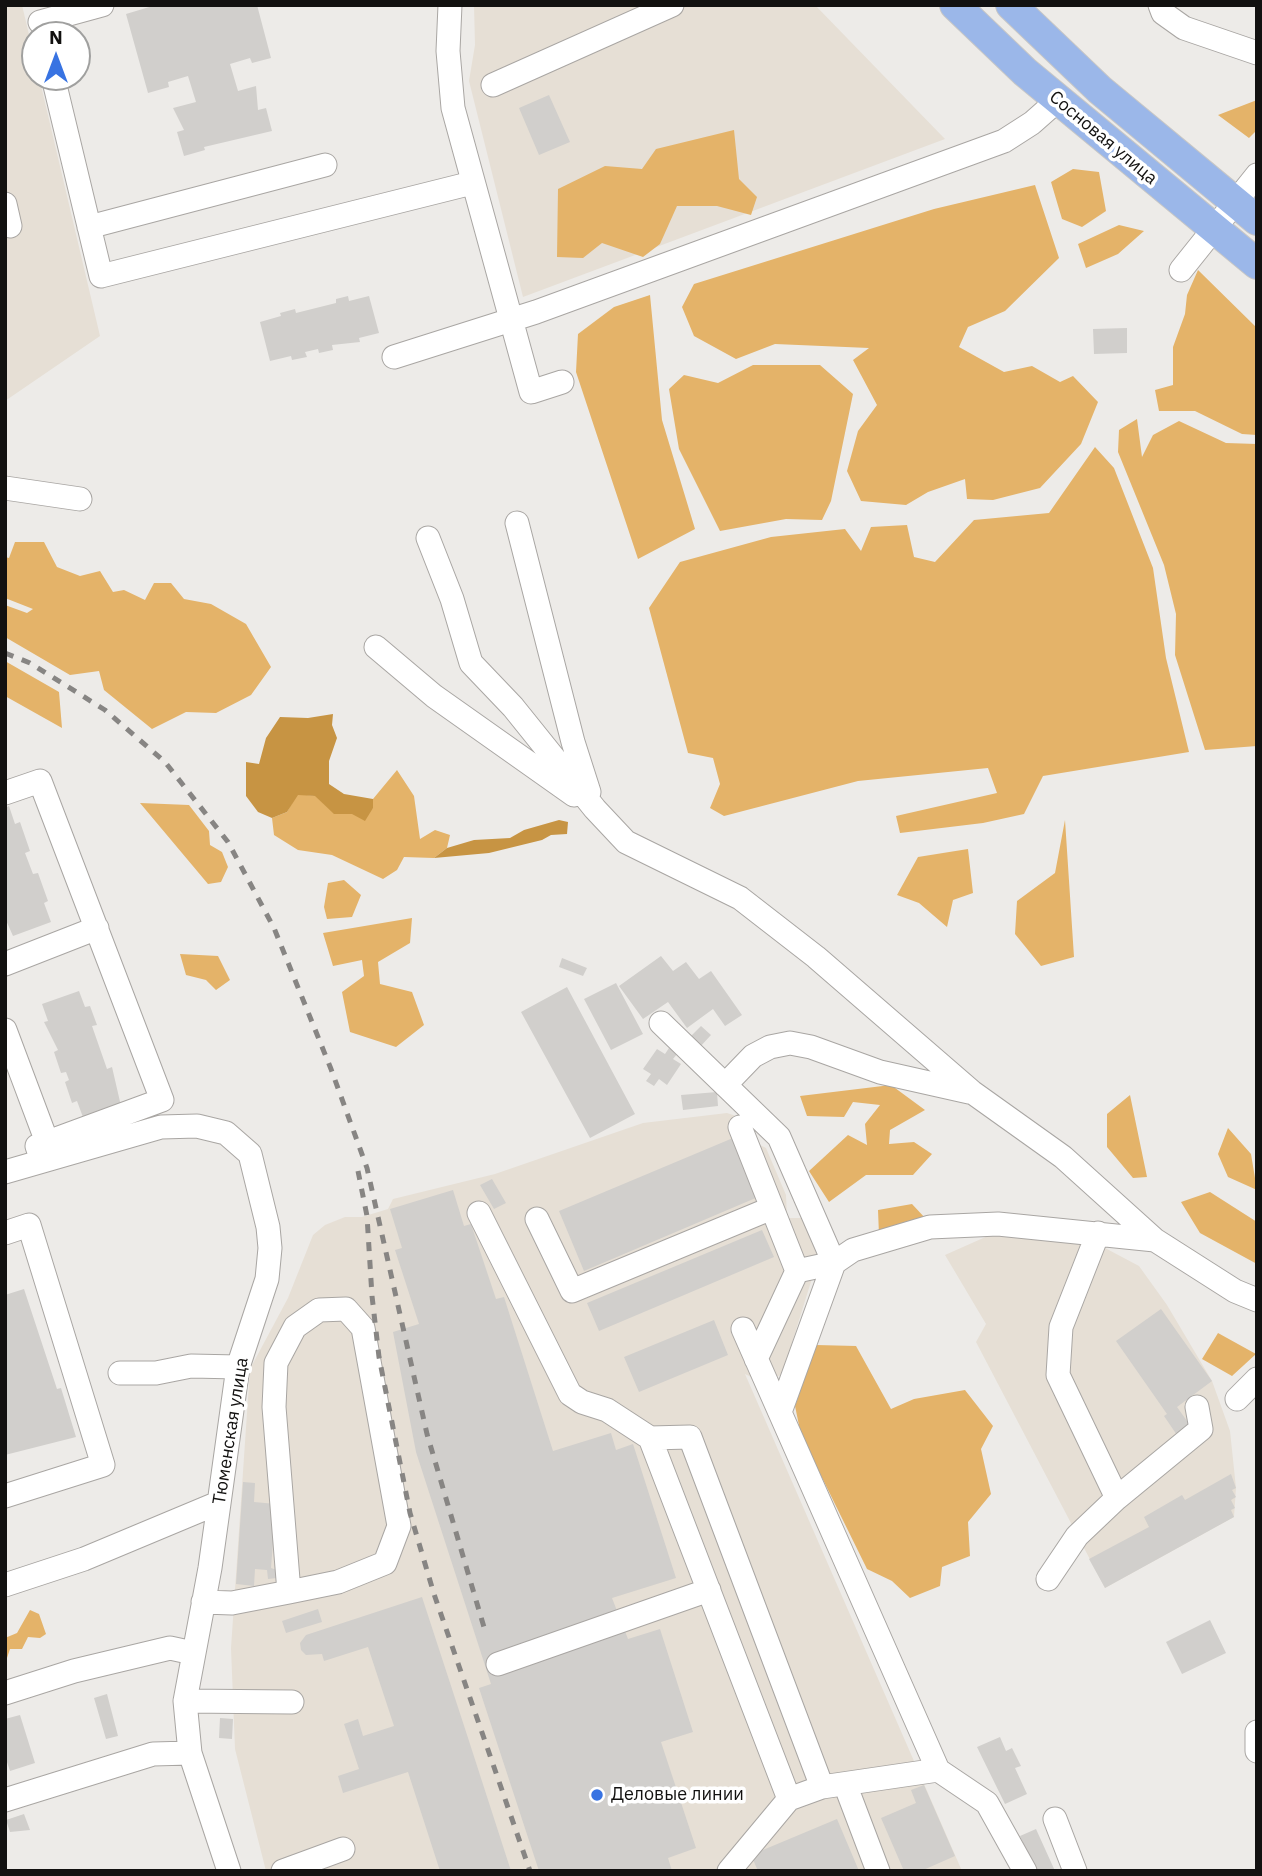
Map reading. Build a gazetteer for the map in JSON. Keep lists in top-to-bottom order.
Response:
{
  "streets": {
    "main road": ["Сосновая улица"],
    "street": ["Тюменская улица"]
  },
  "places": ["Деловые линии"],
  "north": "top"
}
